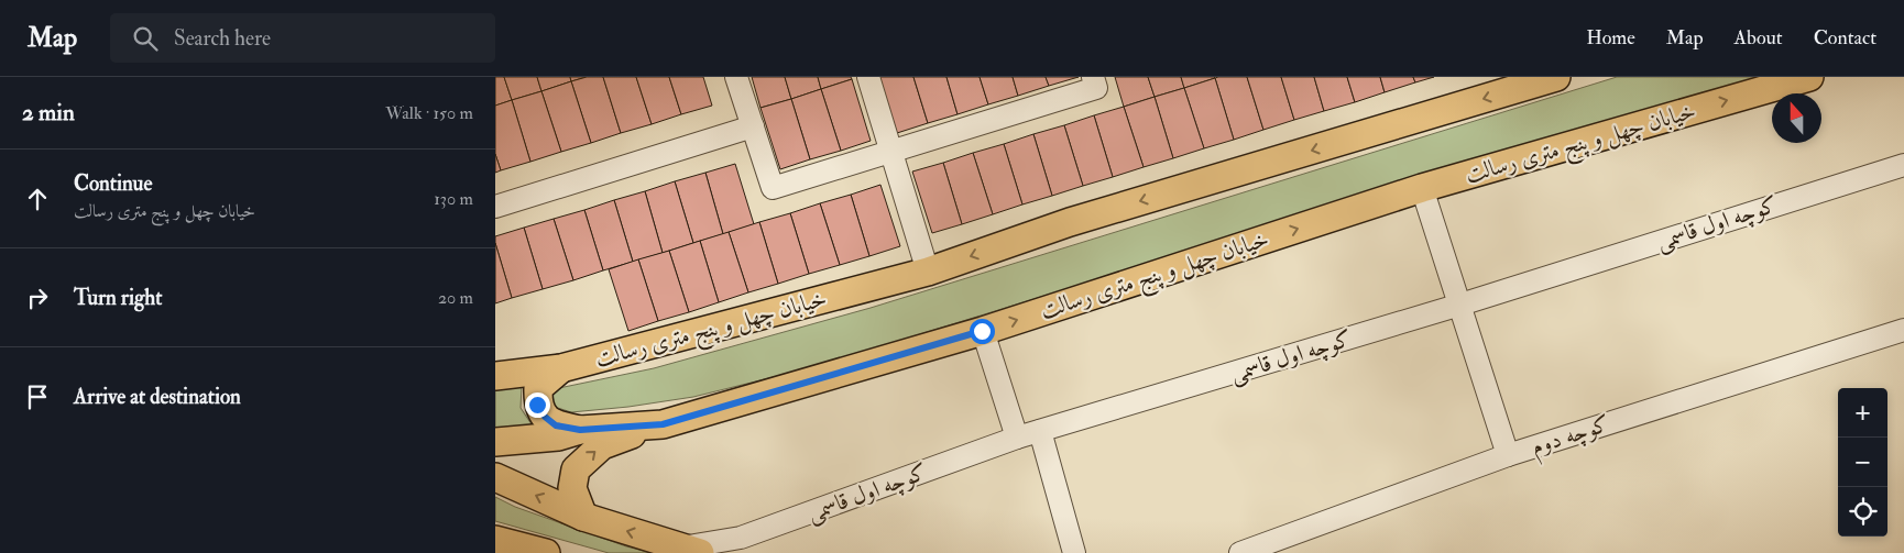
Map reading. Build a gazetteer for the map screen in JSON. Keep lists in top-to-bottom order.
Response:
{
  "streets": {
    "main road": ["خیابان چهل و پنج متری رسالت"],
    "street": ["کوچه اول قاسمی", "کوچه دوم"]
  },
  "north": "top",
  "page": {
    "header": "Map",
    "search": "Search here",
    "nav": [
      "Home",
      "Map",
      "About",
      "Contact"
    ],
    "heading": ["2 min", "Walk · 150 m"],
    "list": [
      ["Continue", "خیابان چهل و پنج متری رسالت", "130 m"],
      ["Turn right", "20 m"],
      "Arrive at destination"
    ],
    "map_buttons": ["+", "−"]
  }
}
